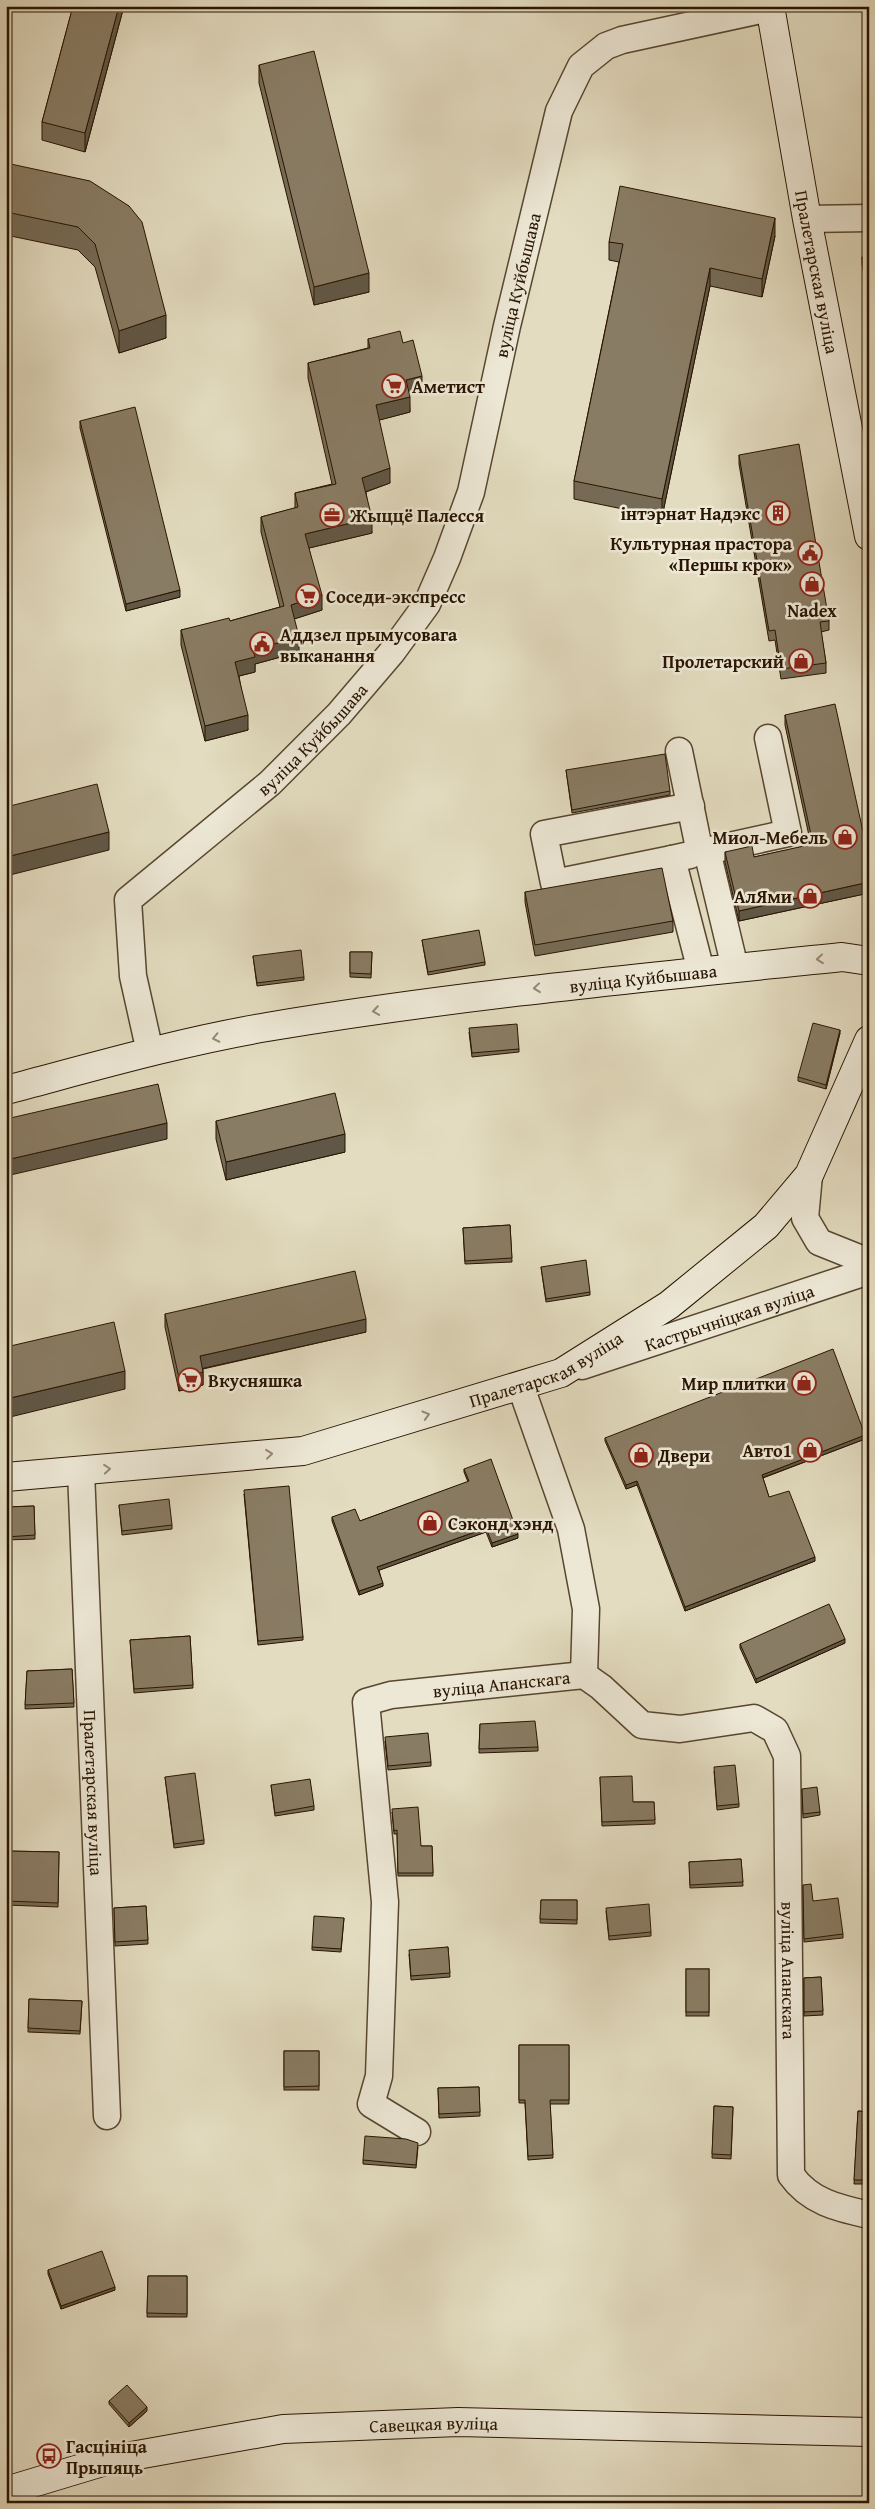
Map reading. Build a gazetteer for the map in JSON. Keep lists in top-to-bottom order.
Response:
{
  "streets": {
    "main road": ["Пралетарская вуліца", "вуліца Куйбышава", "Савецкая вуліца"],
    "street": ["Кастрычніцкая вуліца", "вуліца Апанскага"]
  },
  "crossings": [
    ["Пралетарская вуліца", "вуліца Куйбышава"],
    ["Пралетарская вуліца", "Кастрычніцкая вуліца"]
  ],
  "places": {
    "supermarket": ["Аметист", "Соседи-экспресс", "Вкусняшка"],
    "building": ["інтэрнат Надэкс"],
    "office": ["Жыццё Палесся"],
    "public building": ["Культурная прастора «Першы крок»", "Аддзел прымусовага выканання"],
    "shop": [
      "Nadex",
      "Пролетарский",
      "Миол-Мебель",
      "АлЯми",
      "Мир плитки",
      "Авто1",
      "Двери",
      "Сэконд хэнд"
    ],
    "bus stop": ["Гасцініца Прыпяць"]
  }
}
